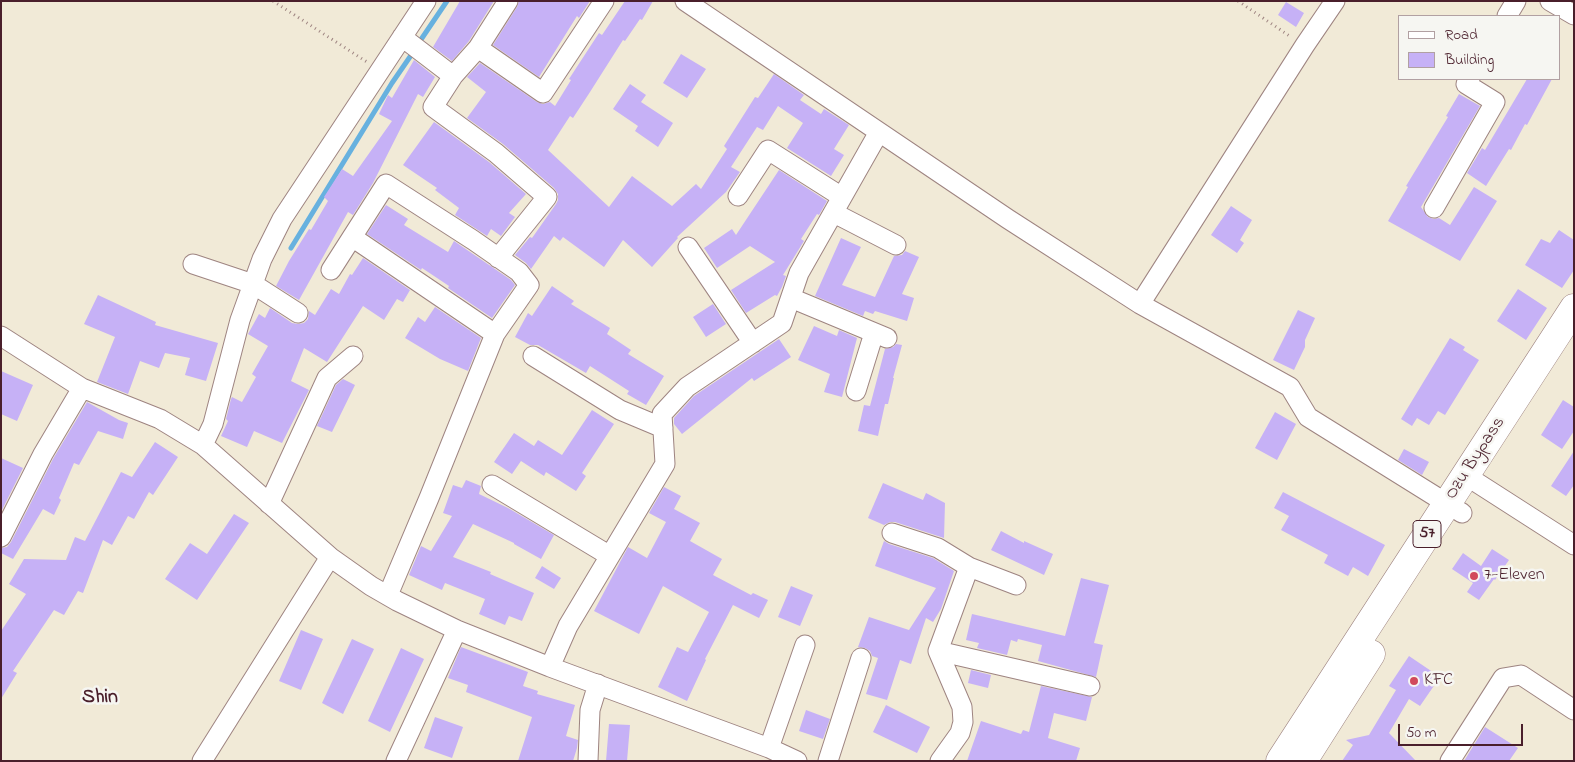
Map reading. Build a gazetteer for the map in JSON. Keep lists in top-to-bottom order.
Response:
{
  "streets": {
    "highway": ["Ozu Bypass", "57"]
  },
  "districts": ["Shin"],
  "places": ["7-Eleven", "KFC"],
  "legend": ["Road", "Building"],
  "scale_bar": "50 m"
}
